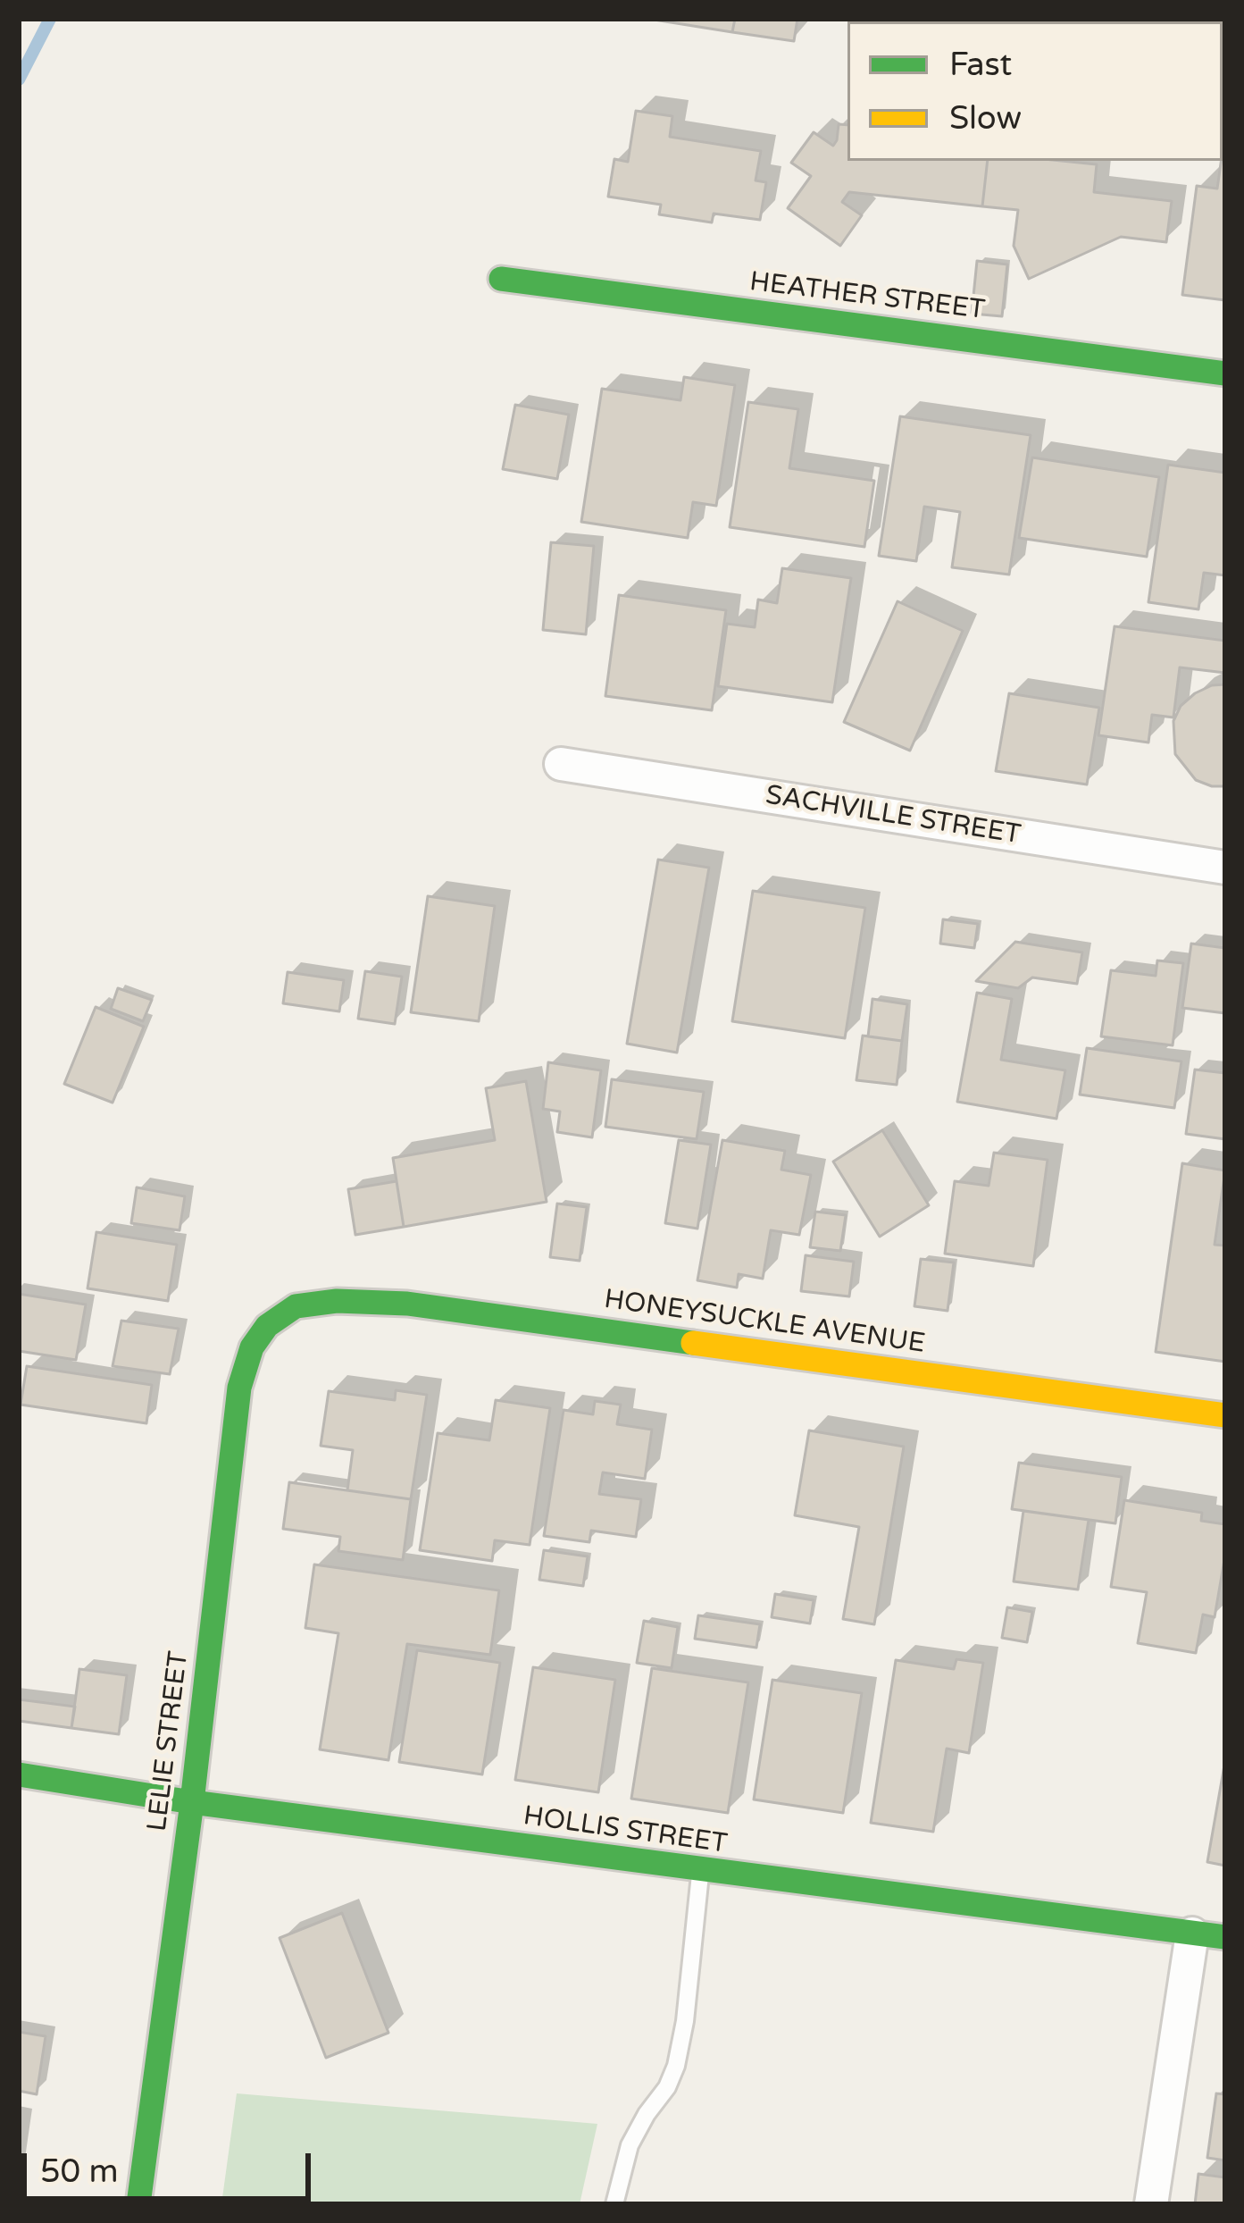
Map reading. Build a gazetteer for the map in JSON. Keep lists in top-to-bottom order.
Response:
{
  "streets": {
    "street": [
      "HEATHER STREET",
      "SACHVILLE STREET",
      "HONEYSUCKLE AVENUE",
      "LELIE STREET",
      "HOLLIS STREET"
    ]
  },
  "crossings": [
    ["HONEYSUCKLE AVENUE", "LELIE STREET"],
    ["LELIE STREET", "HOLLIS STREET"]
  ],
  "legend": ["Fast", "Slow"],
  "scale_bar": "50 m"
}
